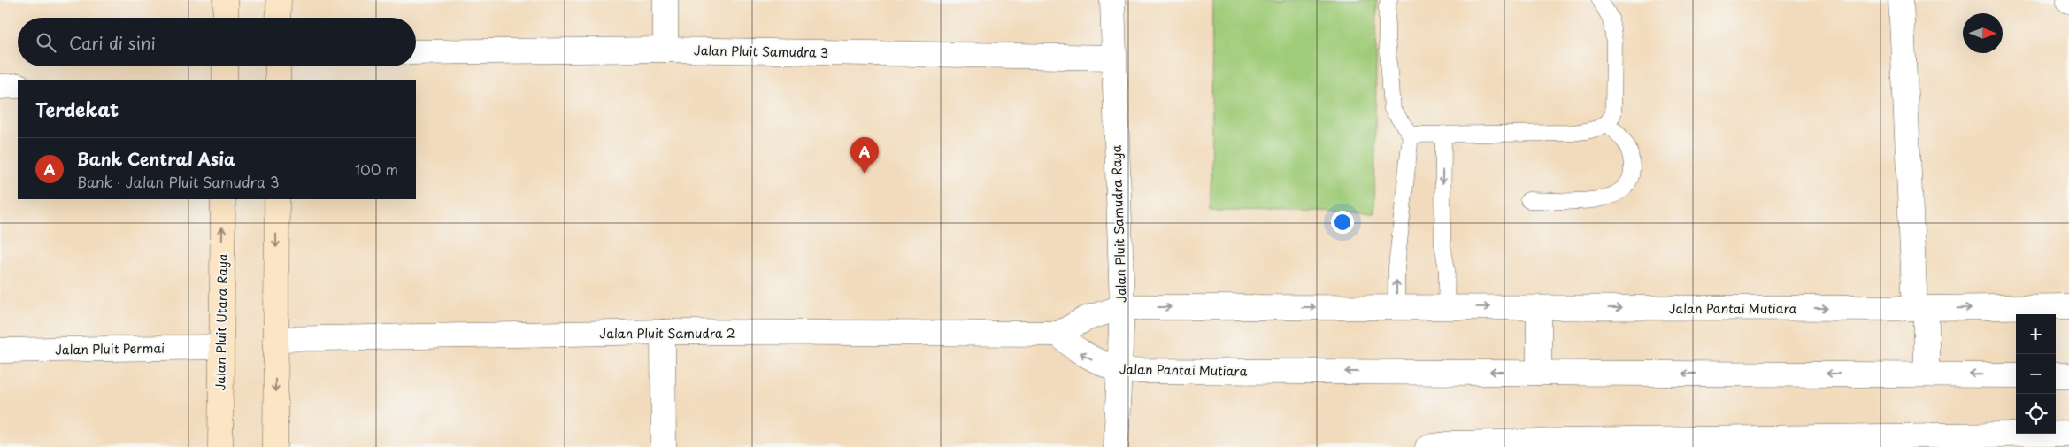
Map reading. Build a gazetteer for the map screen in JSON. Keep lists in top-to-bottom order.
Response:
{
  "streets": {
    "street": [
      "Jalan Pluit Samudra 3",
      "Jalan Pluit Samudra Raya",
      "Jalan Pantai Mutiara",
      "Jalan Pluit Utara Raya",
      "Jalan Pluit Samudra 2",
      "Jalan Pluit Permai"
    ]
  },
  "crossings": [
    ["Jalan Pluit Samudra 3", "Jalan Pluit Samudra Raya"],
    ["Jalan Pluit Samudra Raya", "Jalan Pantai Mutiara"],
    ["Jalan Pantai Mutiara", "Jalan Pluit Samudra 2"],
    ["Jalan Pluit Utara Raya", "Jalan Pluit Permai"]
  ],
  "north": "right",
  "page": {
    "search": "Cari di sini",
    "heading": "Terdekat",
    "pins": "A",
    "list": [
      {
        "mark": "A",
        "name": "Bank Central Asia",
        "note": "Bank · Jalan Pluit Samudra 3",
        "value": "100 m"
      }
    ],
    "map_buttons": ["+", "−"]
  }
}
